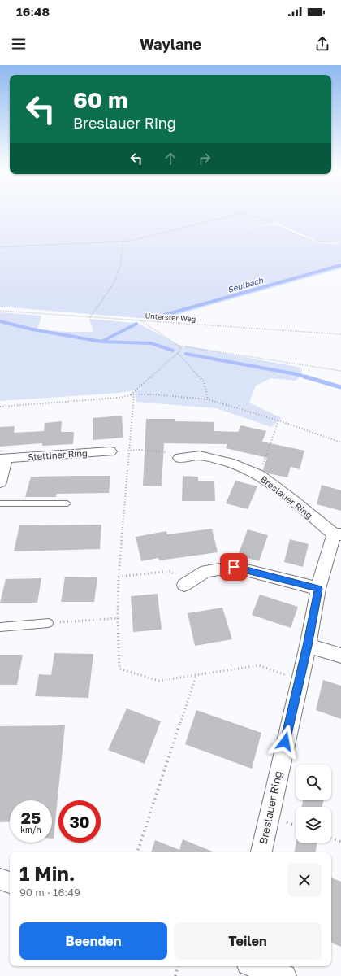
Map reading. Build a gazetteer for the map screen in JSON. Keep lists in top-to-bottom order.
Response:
{
  "streets": {
    "street": ["Stettiner Ring", "Breslauer Ring"],
    "path": ["Unterster Weg"]
  },
  "water": ["Seulbach"],
  "page": {
    "status": "16:48",
    "header": "Waylane",
    "turn": ["60 m", "Breslauer Ring"],
    "speed": "25 km/h",
    "limit": "30",
    "heading": ["1 Min.", "90 m · 16:49"],
    "buttons": ["Beenden", "Teilen"]
  }
}
